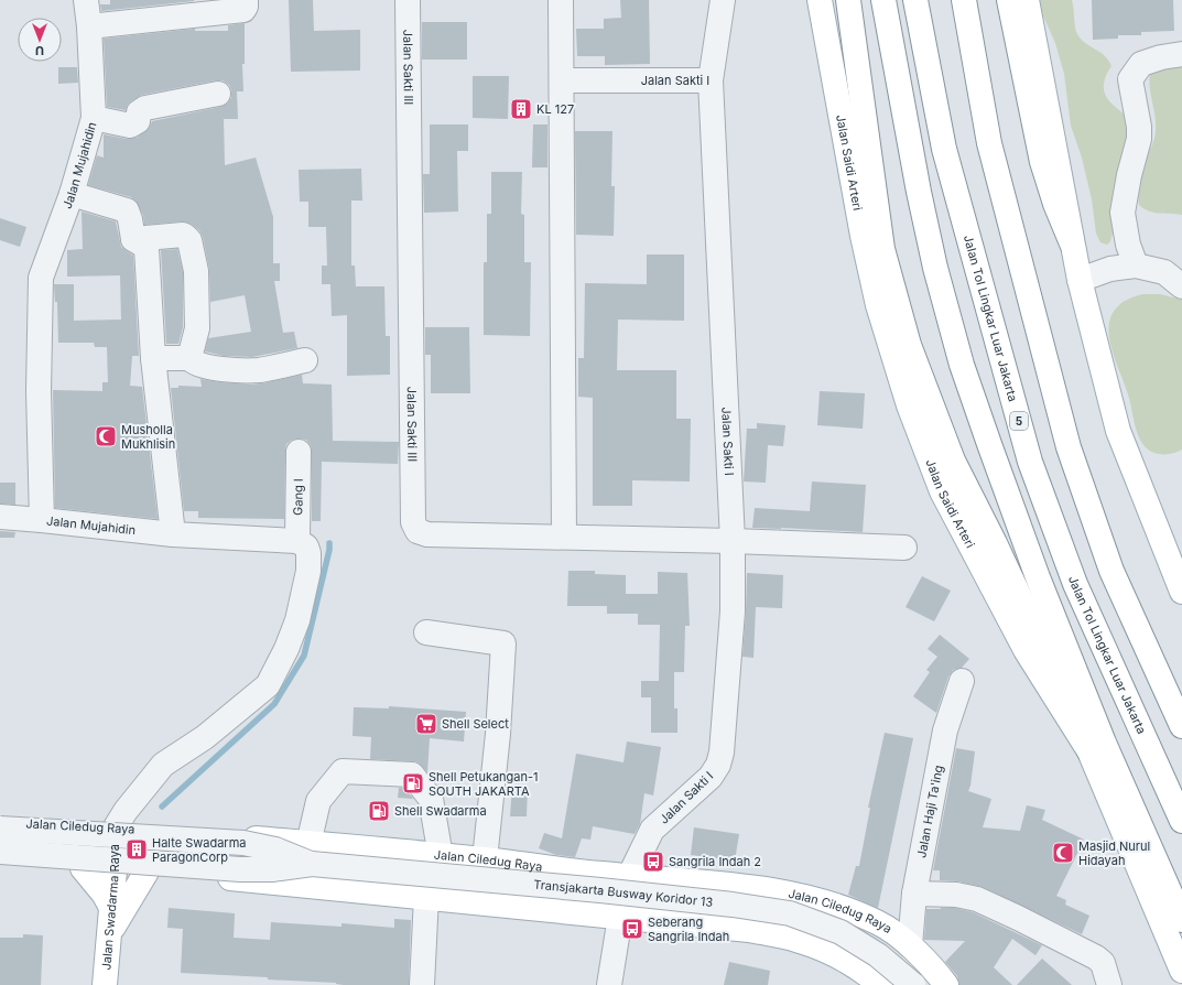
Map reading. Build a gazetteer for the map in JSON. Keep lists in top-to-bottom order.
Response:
{
  "streets": {
    "main road": [
      "Jalan Saidi Arteri",
      "Jalan Tol Lingkar Luar Jakarta",
      "5",
      "Jalan Ciledug Raya",
      "Jalan Swadarma Raya"
    ],
    "street": [
      "Jalan Sakti III",
      "Jalan Sakti I",
      "Jalan Mujahidin",
      "Gang I",
      "Jalan Haji Ta'ing",
      "Transjakarta Busway Koridor 13"
    ]
  },
  "crossings": [
    ["Jalan Sakti III", "Jalan Sakti I"],
    ["Jalan Sakti I", "Jalan Ciledug Raya"],
    ["Jalan Mujahidin", "Gang I"],
    ["Jalan Haji Ta'ing", "Jalan Ciledug Raya"],
    ["Jalan Ciledug Raya", "Transjakarta Busway Koridor 13"],
    ["Jalan Ciledug Raya", "Jalan Swadarma Raya"]
  ],
  "places": {
    "building": ["KL 127", "Halte Swadarma ParagonCorp"],
    "mosque": ["Musholla Mukhlisin", "Masjid Nurul Hidayah"],
    "supermarket": ["Shell Select"],
    "fuel station": ["Shell Petukangan-1 SOUTH JAKARTA", "Shell Swadarma"],
    "bus stop": ["Sangrila Indah 2", "Seberang Sangrila Indah"]
  },
  "north": "bottom"
}
